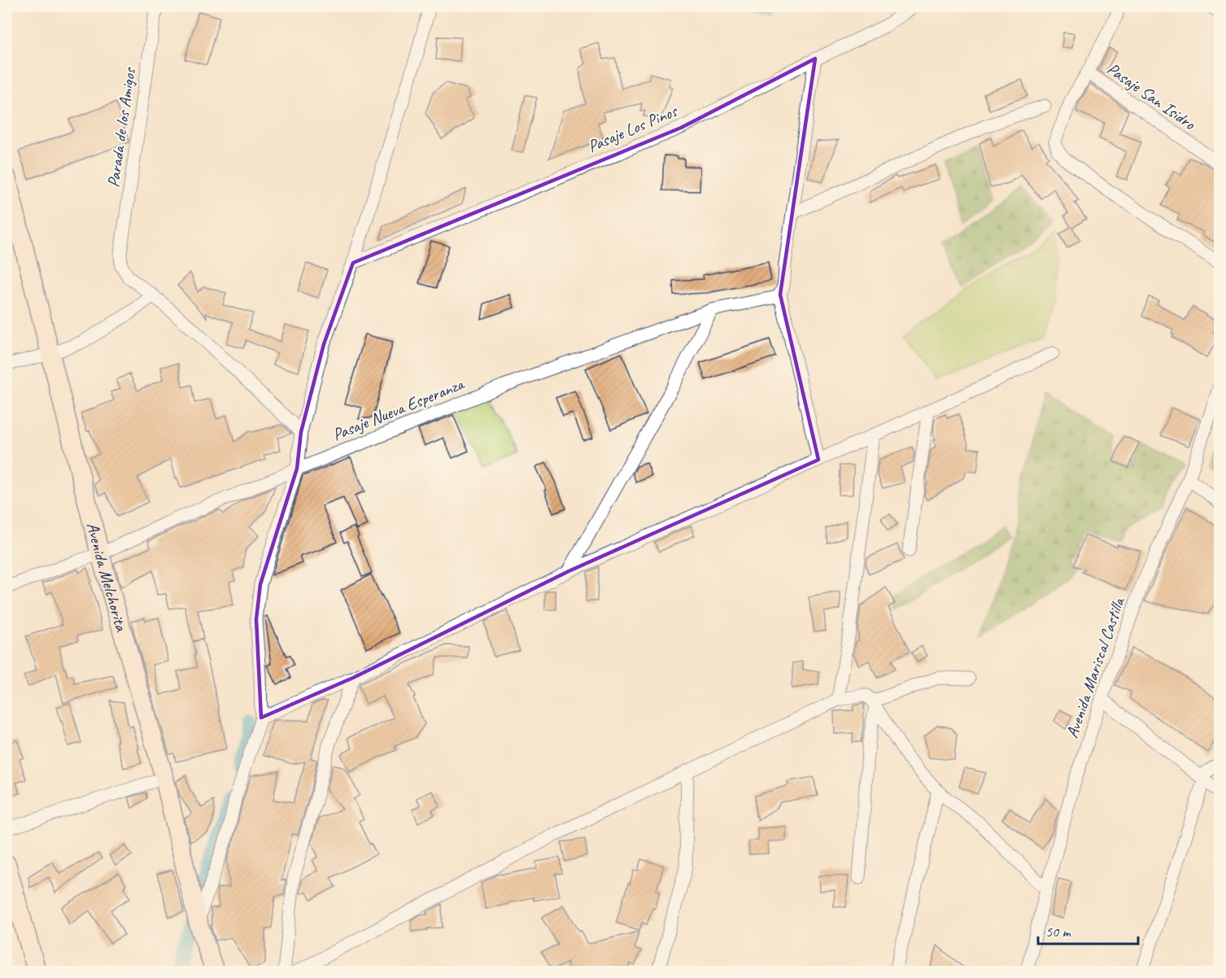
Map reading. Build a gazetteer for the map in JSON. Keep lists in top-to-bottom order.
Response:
{
  "streets": {
    "main road": ["Avenida Melchorita"],
    "street": [
      "Pasaje San Isidro",
      "Parada de los Amigos",
      "Pasaje Los Pinos",
      "Pasaje Nueva Esperanza",
      "Avenida Mariscal Castilla"
    ]
  },
  "crossings": [
    ["Pasaje Nueva Esperanza", "Avenida Melchorita"]
  ],
  "scale_bar": "50 m"
}
